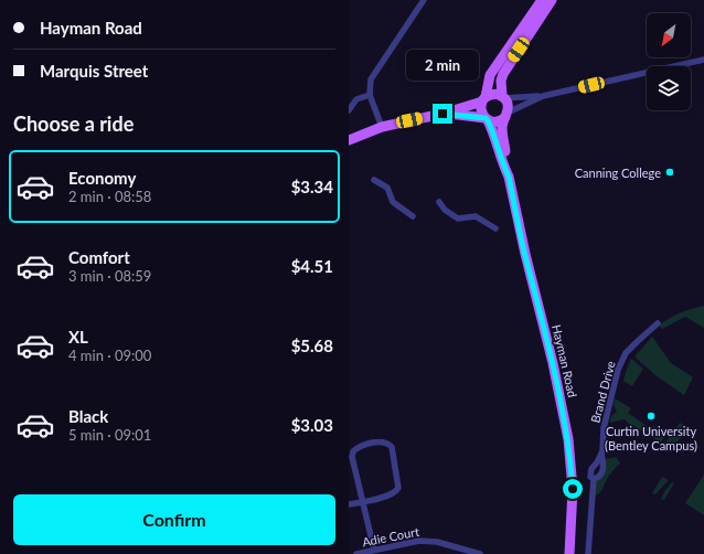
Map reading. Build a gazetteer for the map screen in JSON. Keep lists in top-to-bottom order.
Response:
{
  "streets": {
    "main road": ["Hayman Road"],
    "street": ["Brand Drive", "Adie Court"]
  },
  "places": ["Canning College", "Curtin University (Bentley Campus)"],
  "north": "bottom left",
  "page": {
    "banner": ["Hayman Road", "Marquis Street"],
    "bubble": "2 min",
    "heading": "Choose a ride",
    "list": [
      {
        "name": "Economy",
        "note": "2 min · 08:58",
        "value": "$3.34"
      },
      {
        "name": "Comfort",
        "note": "3 min · 08:59",
        "value": "$4.51"
      },
      {
        "name": "XL",
        "note": "4 min · 09:00",
        "value": "$5.68"
      },
      {
        "name": "Black",
        "note": "5 min · 09:01",
        "value": "$3.03"
      }
    ],
    "buttons": "Confirm"
  }
}
